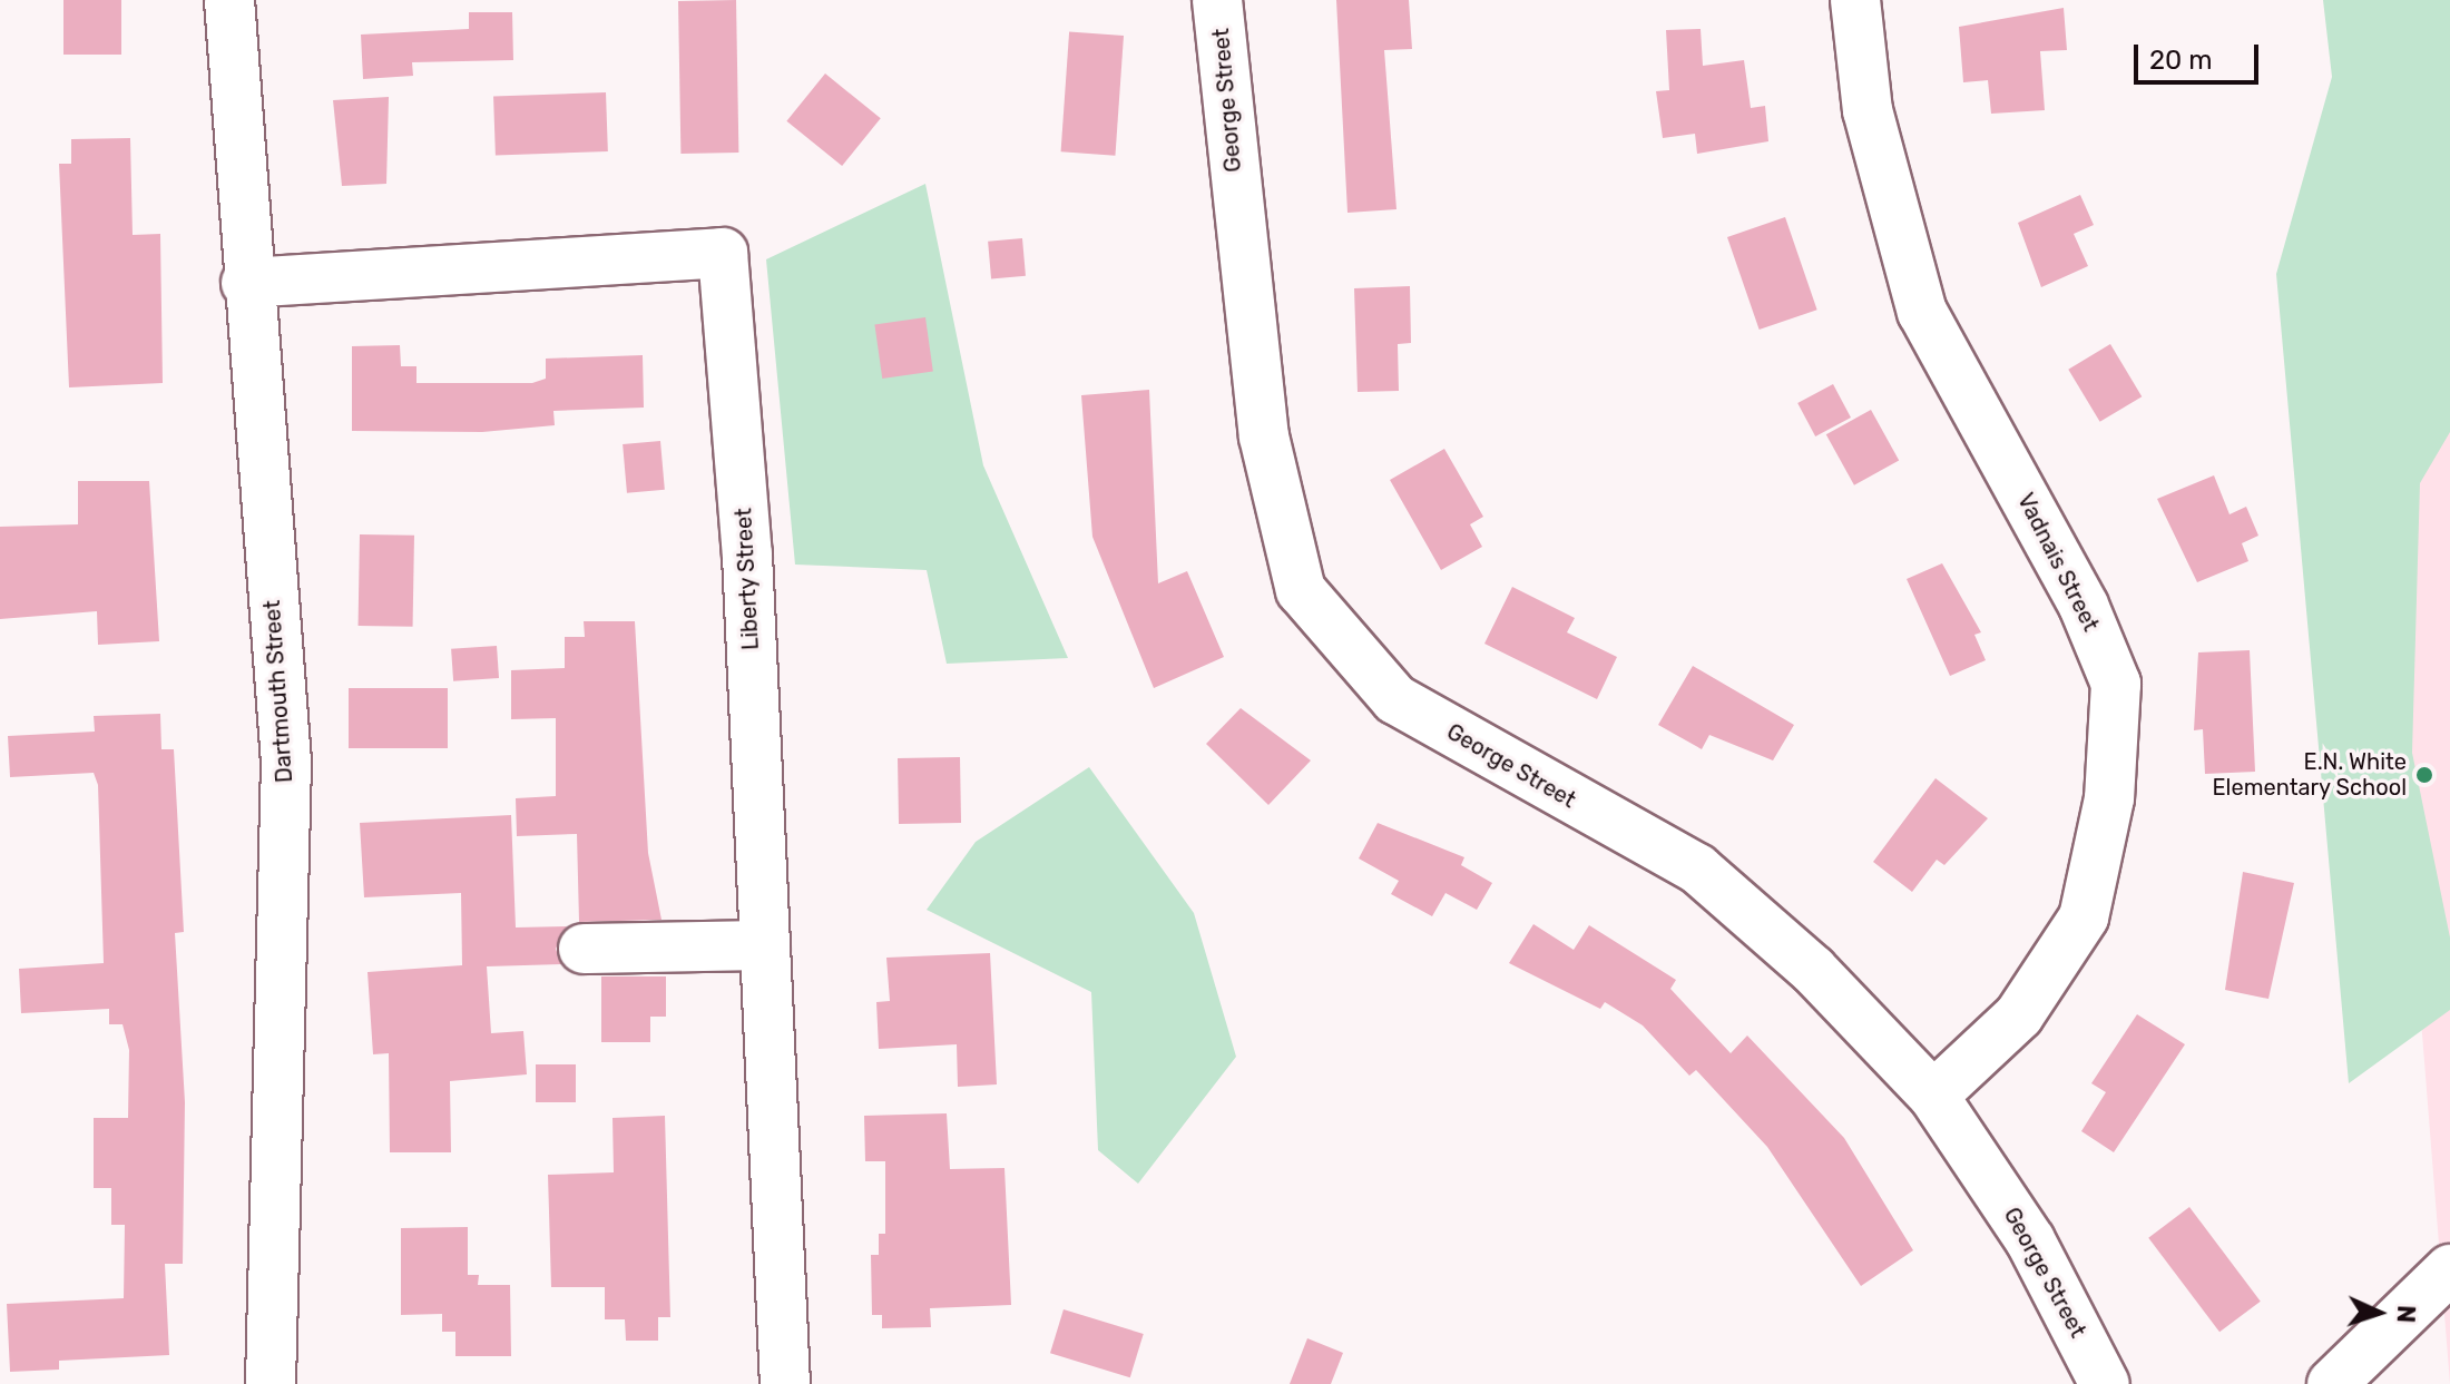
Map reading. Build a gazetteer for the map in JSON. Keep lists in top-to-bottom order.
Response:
{
  "streets": {
    "street": [
      "George Street",
      "Vadnais Street",
      "Liberty Street",
      "Dartmouth Street"
    ]
  },
  "crossings": [
    ["George Street", "Vadnais Street"],
    ["Liberty Street", "Dartmouth Street"]
  ],
  "places": ["E.N. White Elementary School"],
  "scale_bar": "20 m",
  "north": "right"
}
